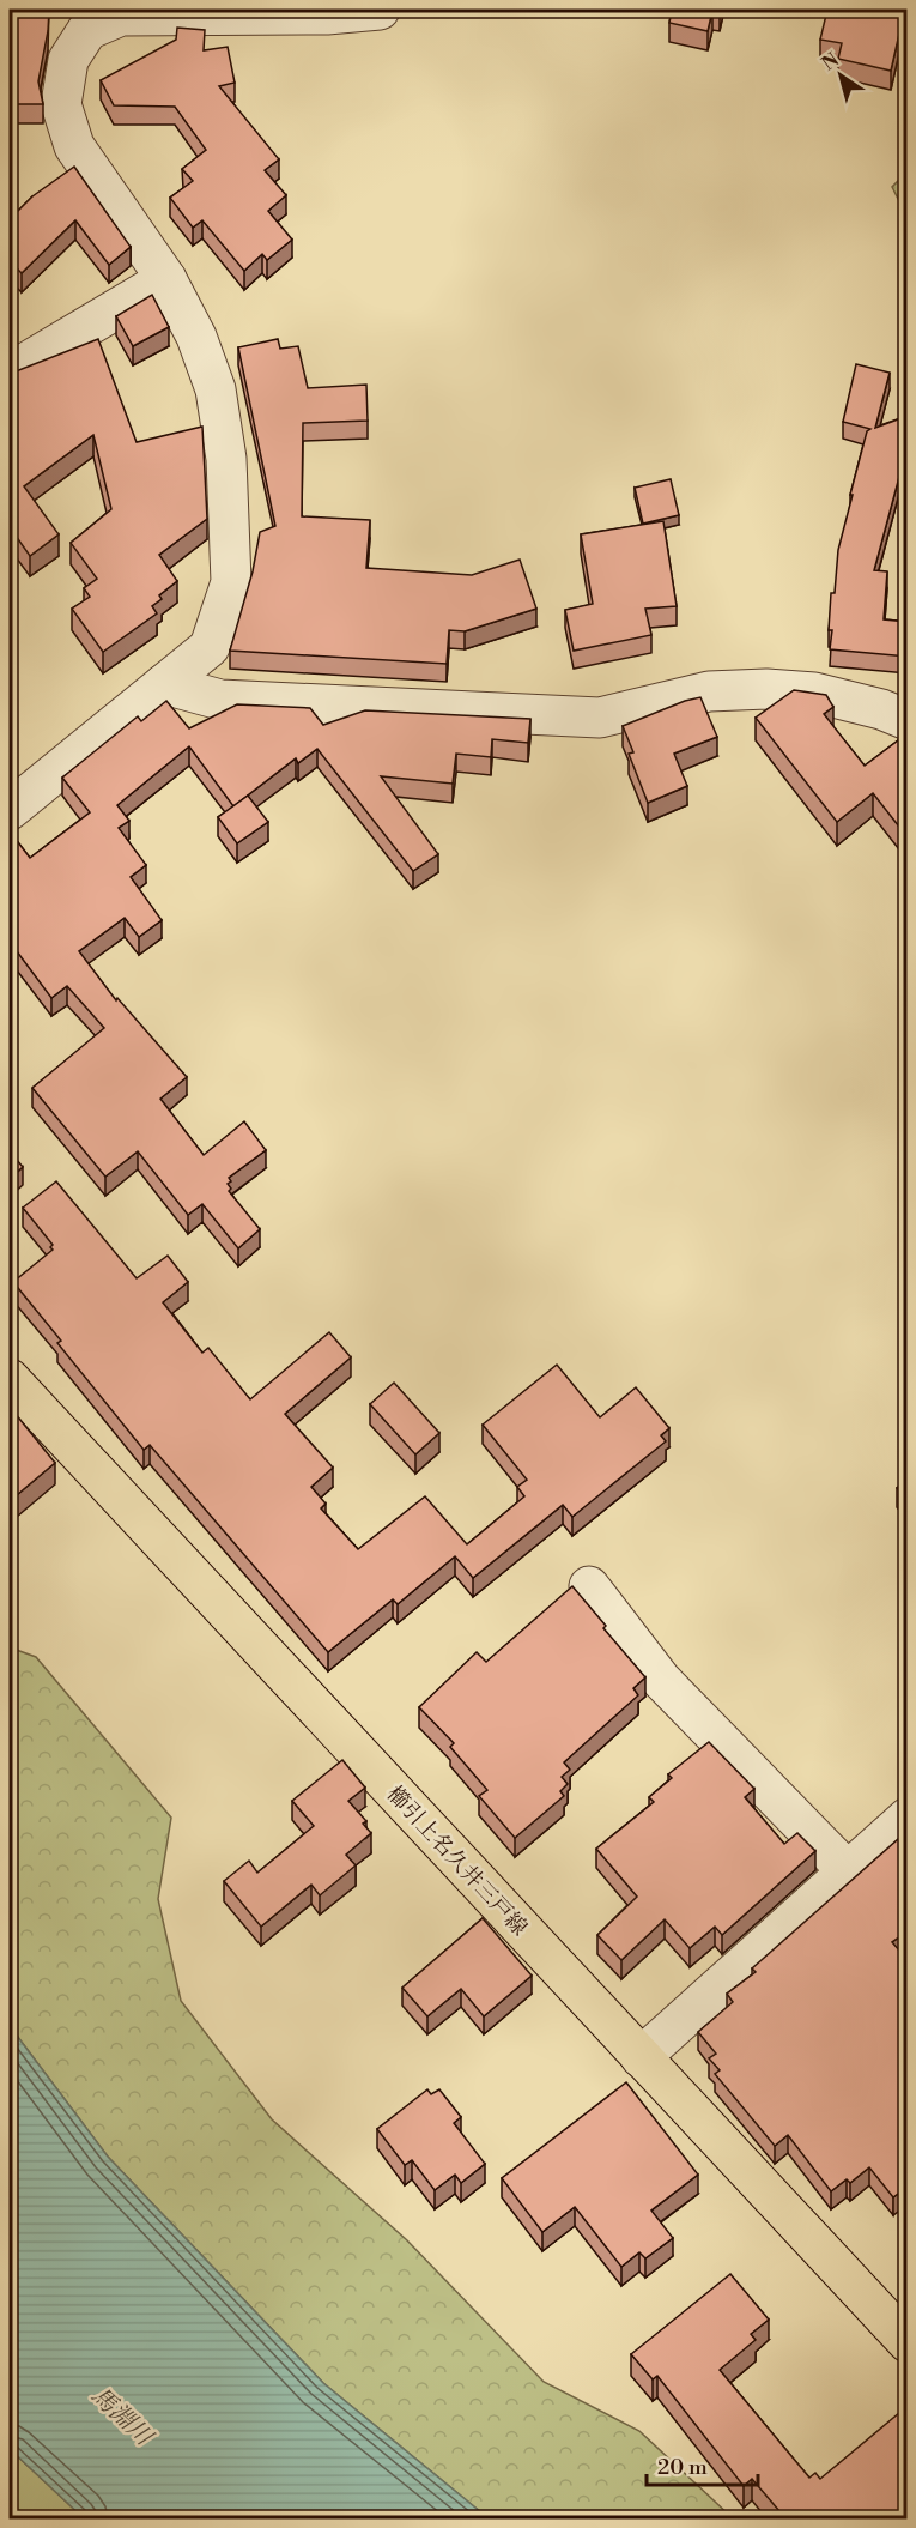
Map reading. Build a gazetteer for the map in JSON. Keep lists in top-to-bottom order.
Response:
{
  "streets": {
    "main road": ["櫛引上名久井三戸線"]
  },
  "water": ["馬淵川"],
  "scale_bar": "20 m",
  "north": "top left"
}
